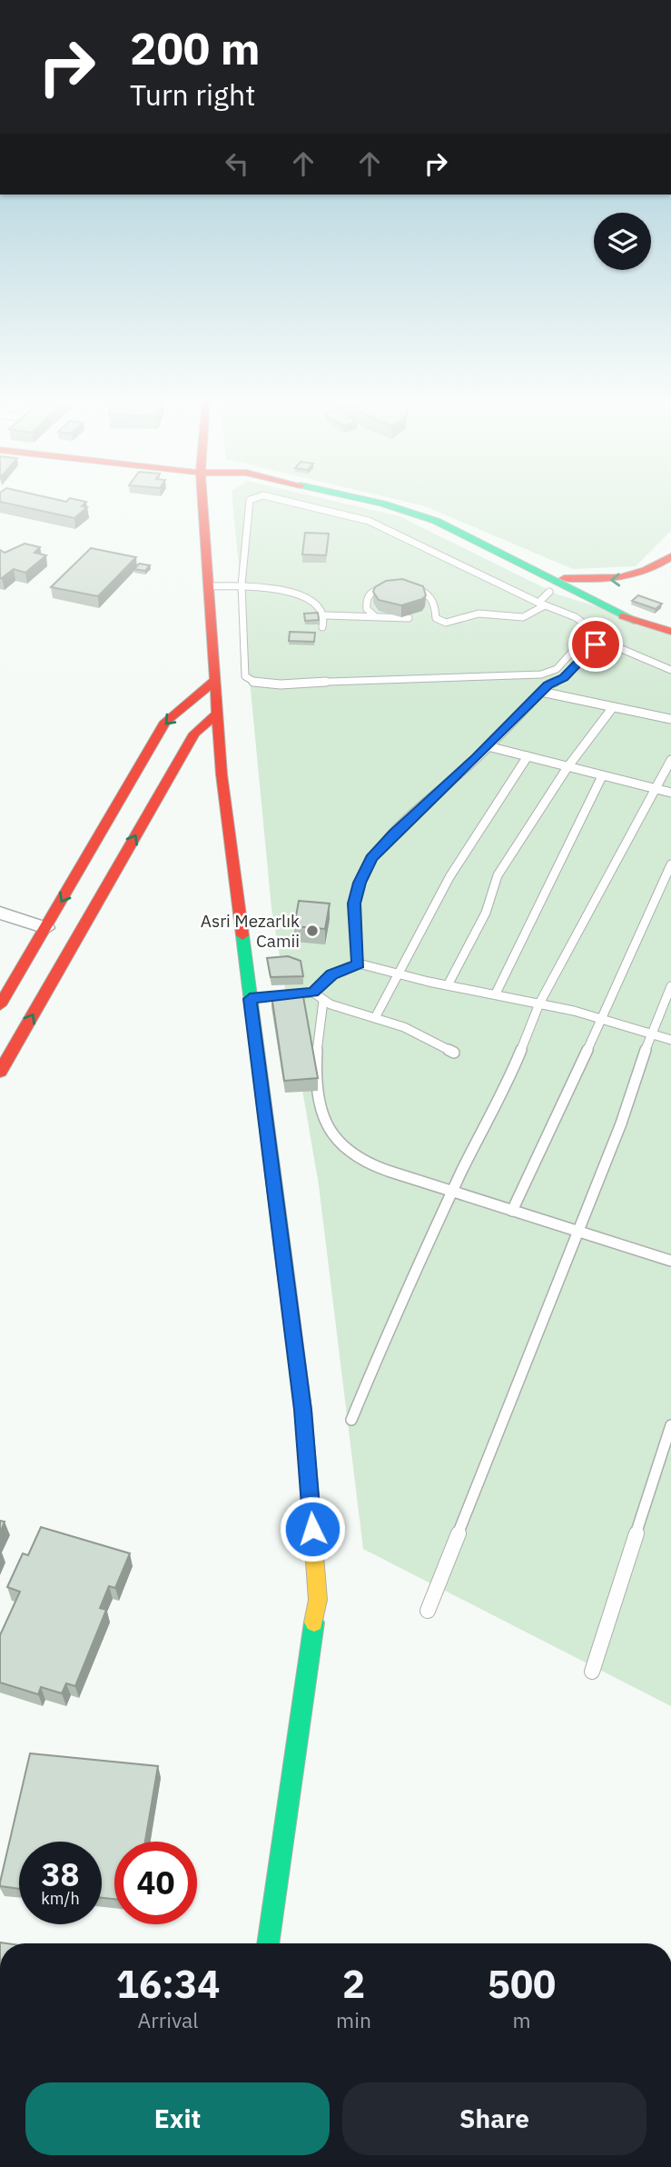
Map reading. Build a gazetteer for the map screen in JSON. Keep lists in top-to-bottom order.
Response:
{
  "places": ["Asri Mezarlık Camii"],
  "page": {
    "turn": ["200 m", "Turn right"],
    "speed": "38 km/h",
    "limit": "40",
    "eta": [
      "16:34",
      "Arrival",
      "2",
      "min",
      "500",
      "m"
    ],
    "buttons": ["Exit", "Share"]
  }
}
